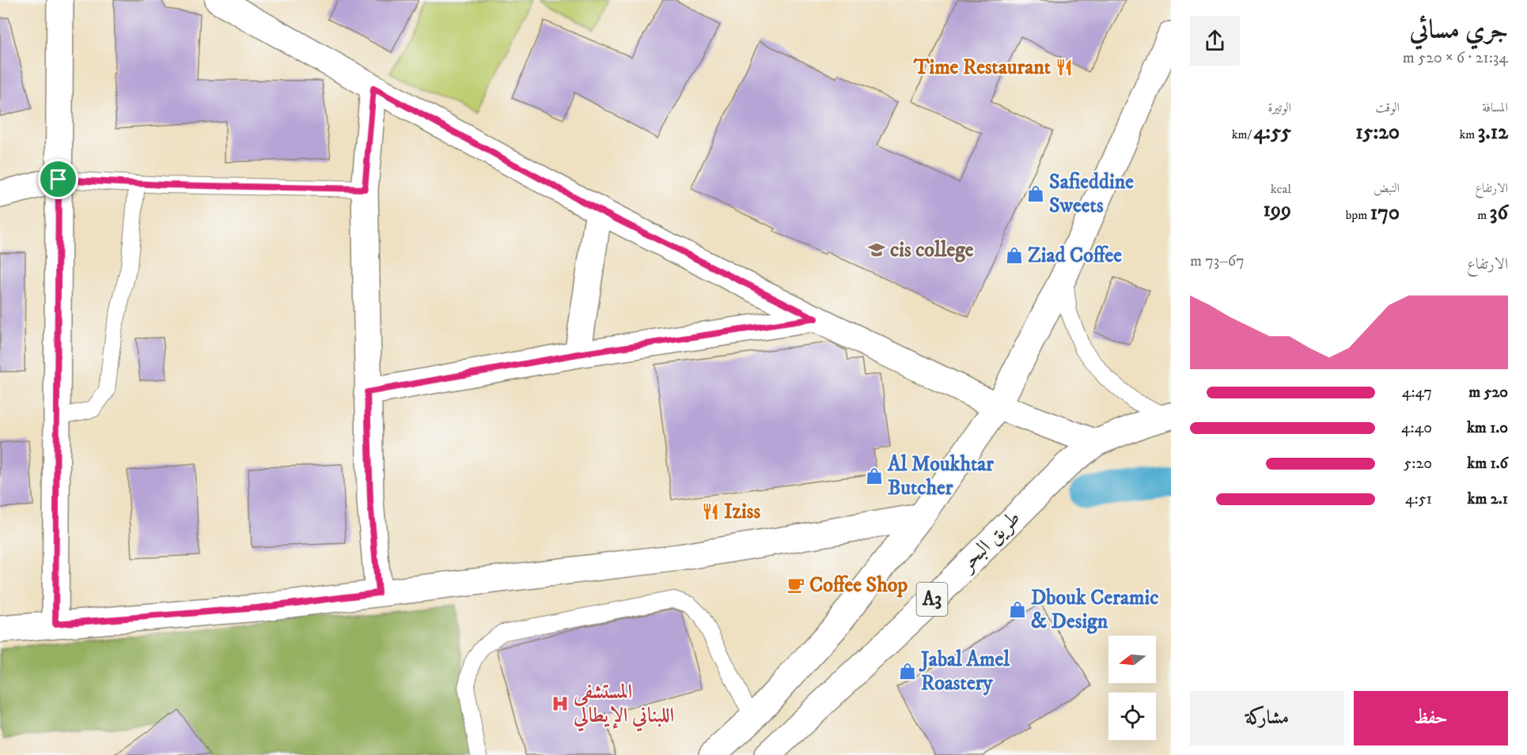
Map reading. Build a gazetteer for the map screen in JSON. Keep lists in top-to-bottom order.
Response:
{
  "streets": {
    "main road": ["طريق البحر", "A3"]
  },
  "places": {
    "restaurant": ["Time Restaurant", "Iziss"],
    "shop": [
      "Safieddine Sweets",
      "Ziad Coffee",
      "Al Moukhtar Butcher",
      "Dbouk Ceramic & Design",
      "Jabal Amel Roastery"
    ],
    "school or university": ["cis college"],
    "cafe": ["Coffee Shop"],
    "hospital": ["المستشفى اللبناني الإيطالي"]
  },
  "north": "left",
  "page": {
    "heading": ["جري مسائي", "21:34 · 6 × 520 m"],
    "stats": [
      ["المسافة", "3.12 km"],
      ["الوقت", "15:20"],
      ["الوتيرة", "4:55 /km"],
      ["الارتفاع", "36 m"],
      ["النبض", "170 bpm"],
      ["kcal", "199"]
    ],
    "chart": ["الارتفاع", "67–73 m"],
    "list": [
      {
        "name": "520 m",
        "note": "4:47"
      },
      {
        "name": "1.0 km",
        "note": "4:40"
      },
      {
        "name": "1.6 km",
        "note": "5:20"
      },
      {
        "name": "2.1 km",
        "note": "4:51"
      }
    ],
    "buttons": ["حفظ", "مشاركة"]
  }
}
